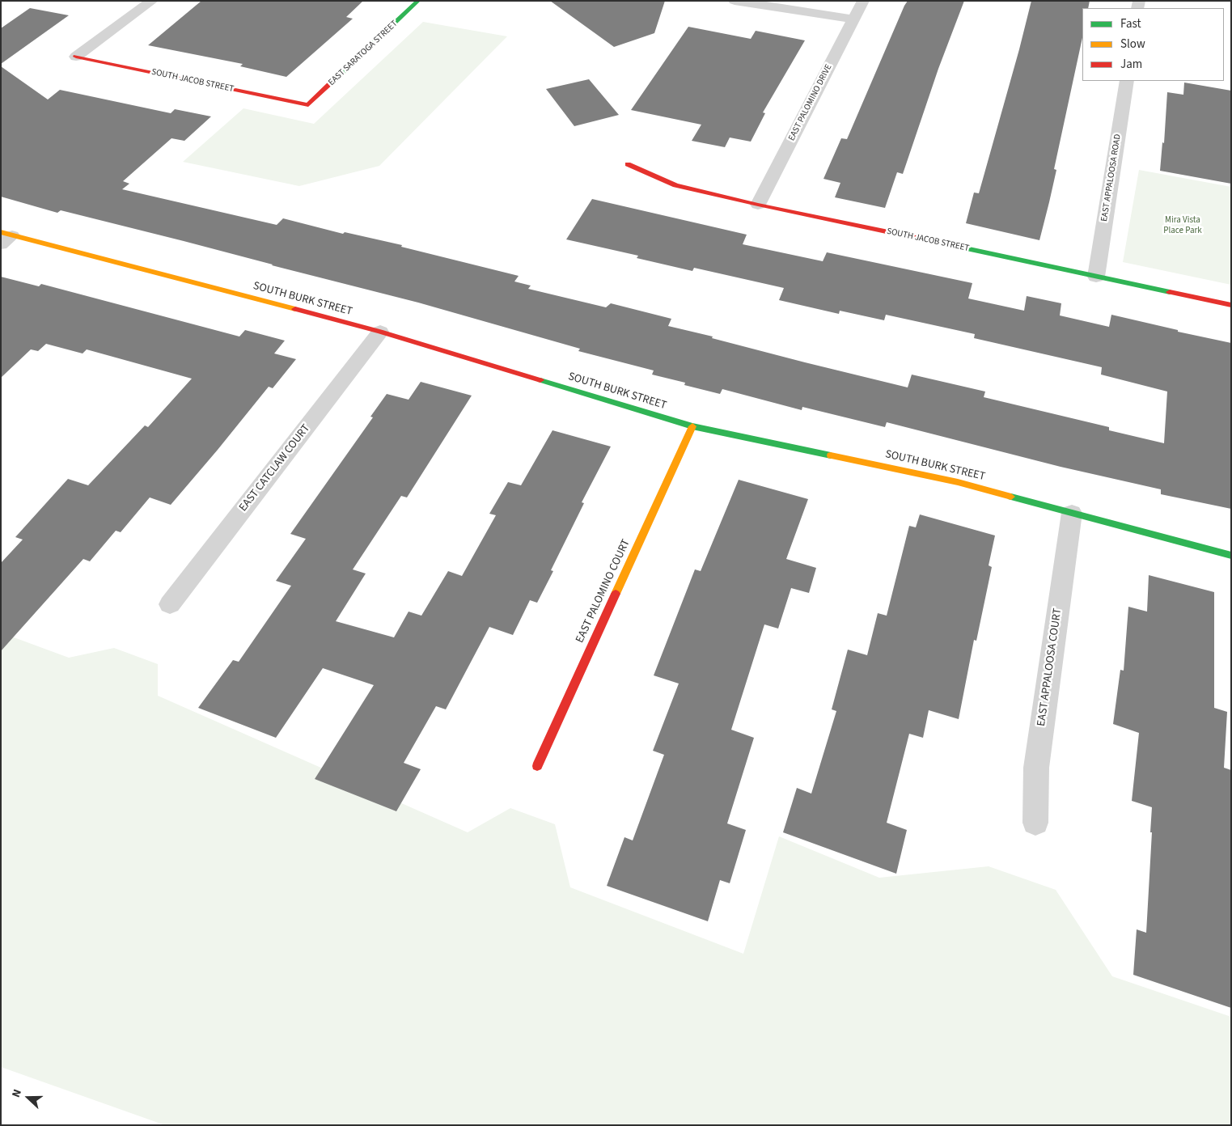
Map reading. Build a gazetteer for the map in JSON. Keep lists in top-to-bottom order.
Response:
{
  "streets": {
    "street": [
      "EAST SARATOGA STREET",
      "SOUTH JACOB STREET",
      "EAST PALOMINO DRIVE",
      "EAST APPALOOSA ROAD",
      "SOUTH BURK STREET",
      "EAST CATCLAW COURT",
      "EAST PALOMINO COURT",
      "EAST APPALOOSA COURT"
    ]
  },
  "crossings": [
    ["EAST SARATOGA STREET", "SOUTH JACOB STREET"],
    ["SOUTH JACOB STREET", "EAST PALOMINO DRIVE"],
    ["SOUTH JACOB STREET", "EAST APPALOOSA ROAD"],
    ["SOUTH BURK STREET", "EAST CATCLAW COURT"],
    ["SOUTH BURK STREET", "EAST PALOMINO COURT"],
    ["SOUTH BURK STREET", "EAST APPALOOSA COURT"]
  ],
  "parks": ["Mira Vista Place Park"],
  "legend": ["Fast", "Slow", "Jam"],
  "north": "left"
}
